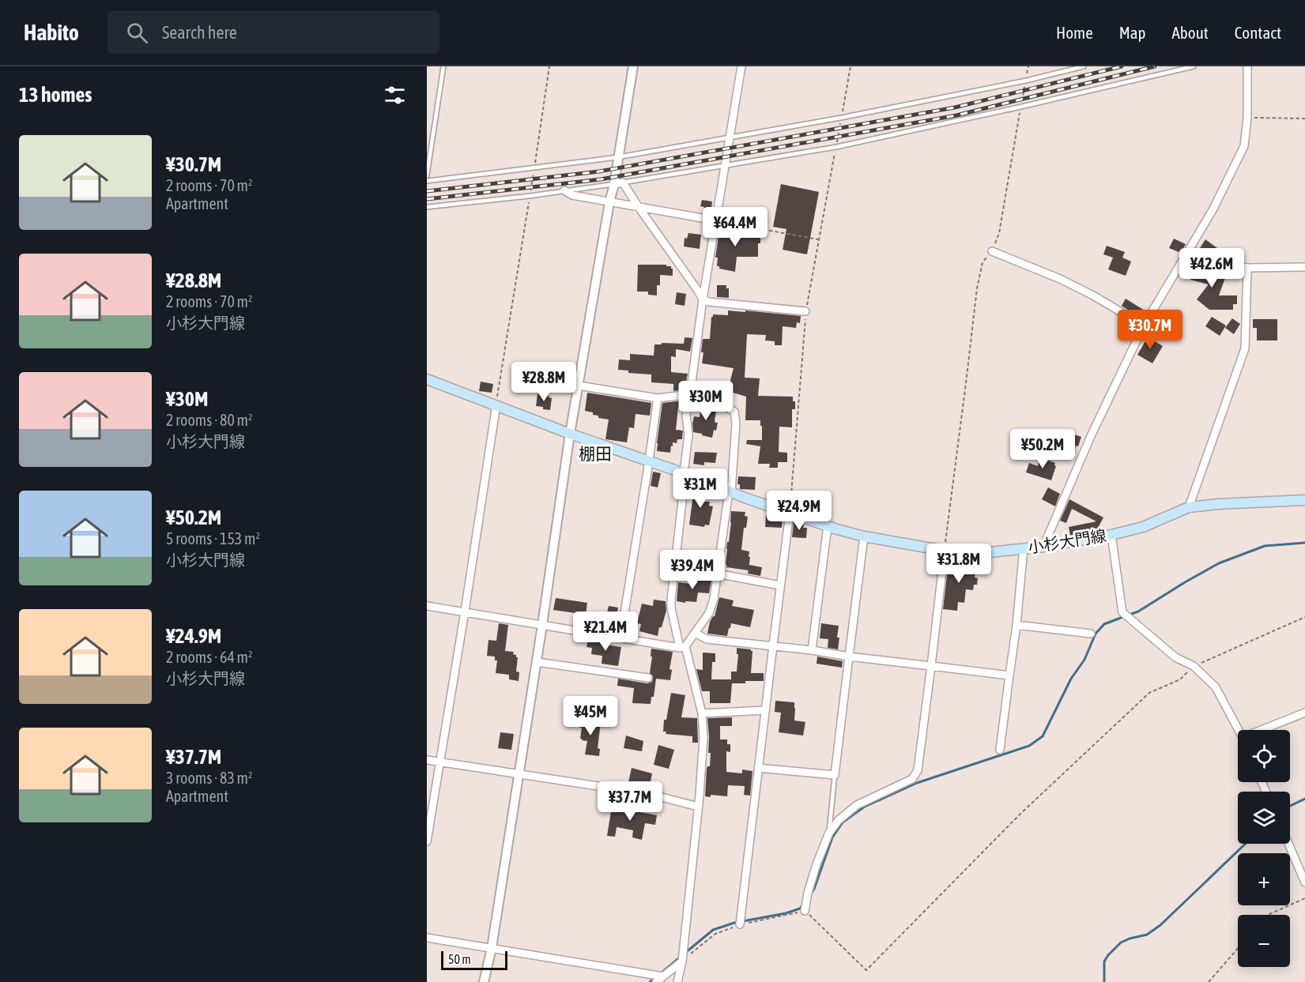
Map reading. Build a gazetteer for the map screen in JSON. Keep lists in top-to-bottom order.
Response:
{
  "streets": {
    "main road": ["小杉大門線"]
  },
  "districts": ["棚田"],
  "scale_bar": "50 m",
  "page": {
    "header": "Habito",
    "search": "Search here",
    "nav": [
      "Home",
      "Map",
      "About",
      "Contact"
    ],
    "heading": "13 homes",
    "list": [
      {
        "name": "¥30.7M",
        "note": "2 rooms · 70 m² · Apartment"
      },
      {
        "name": "¥28.8M",
        "note": "2 rooms · 70 m² · 小杉大門線"
      },
      {
        "name": "¥30M",
        "note": "2 rooms · 80 m² · 小杉大門線"
      },
      {
        "name": "¥50.2M",
        "note": "5 rooms · 153 m² · 小杉大門線"
      },
      {
        "name": "¥24.9M",
        "note": "2 rooms · 64 m² · 小杉大門線"
      },
      {
        "name": "¥37.7M",
        "note": "3 rooms · 83 m² · Apartment"
      }
    ],
    "price": [
      "¥64.4M",
      "¥42.6M",
      "¥30.7M",
      "¥28.8M",
      "¥30M",
      "¥50.2M",
      "¥31M",
      "¥24.9M",
      "¥31.8M",
      "¥39.4M",
      "¥21.4M",
      "¥45M",
      "¥37.7M"
    ],
    "map_buttons": ["+", "−"],
    "scale": "50 m"
  }
}
